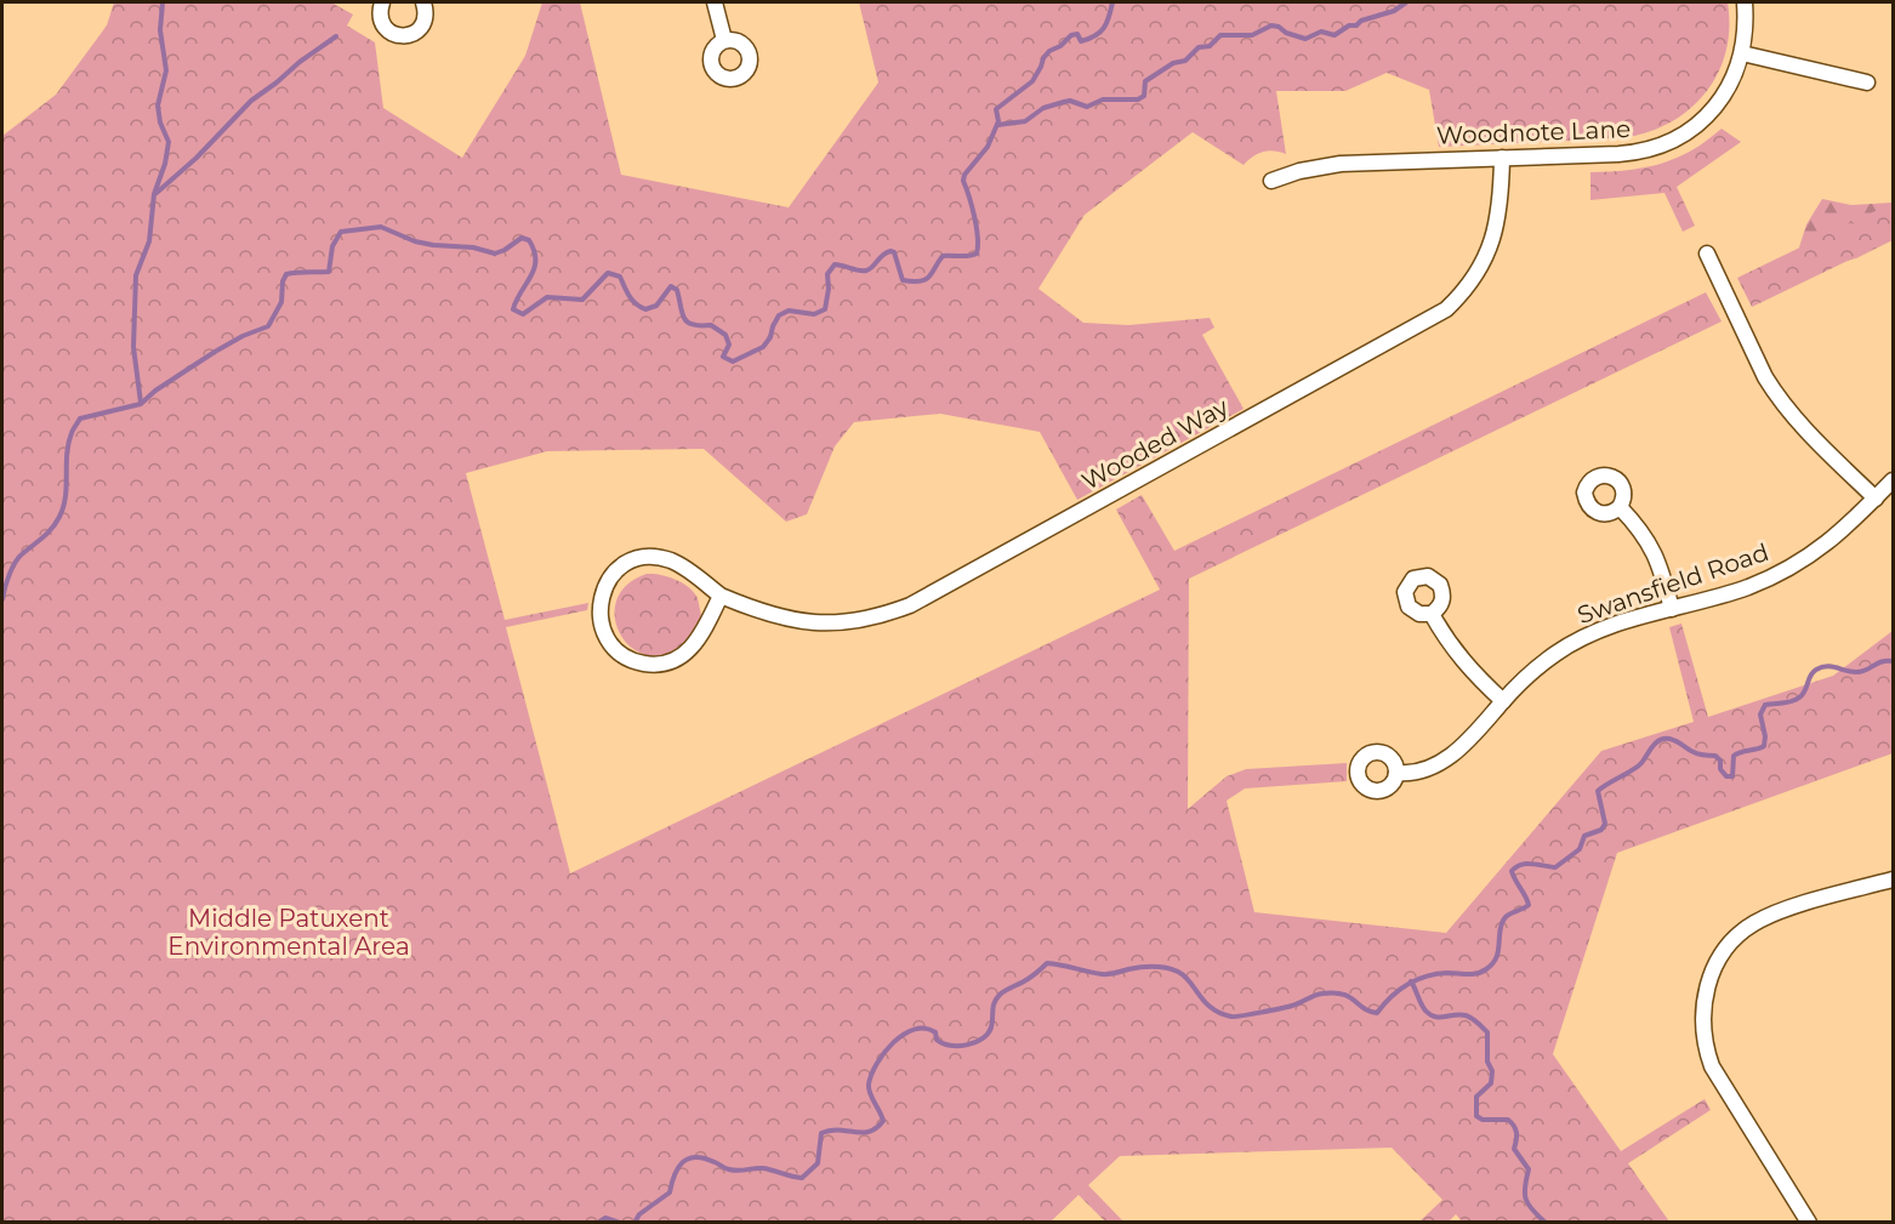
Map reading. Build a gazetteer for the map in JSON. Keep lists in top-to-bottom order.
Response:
{
  "streets": {
    "street": ["Woodnote Lane", "Wooded Way", "Swansfield Road"]
  },
  "crossings": [
    ["Woodnote Lane", "Wooded Way"]
  ],
  "parks": ["Middle Patuxent Environmental Area"]
}
